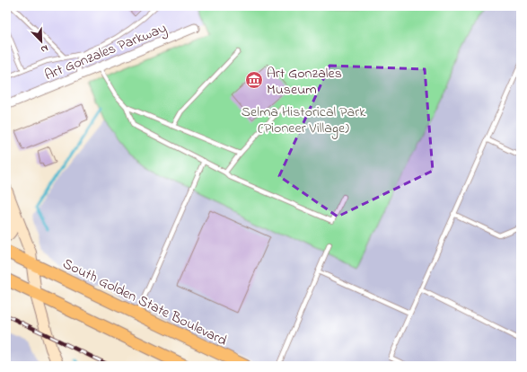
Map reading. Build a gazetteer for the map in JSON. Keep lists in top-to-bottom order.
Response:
{
  "streets": {
    "main road": ["South Golden State Boulevard"],
    "street": ["Art Gonzales Parkway"]
  },
  "parks": ["Selma Historical Park (Pioneer Village)"],
  "places": {
    "museum": ["Art Gonzales Museum"]
  },
  "north": "bottom right"
}
